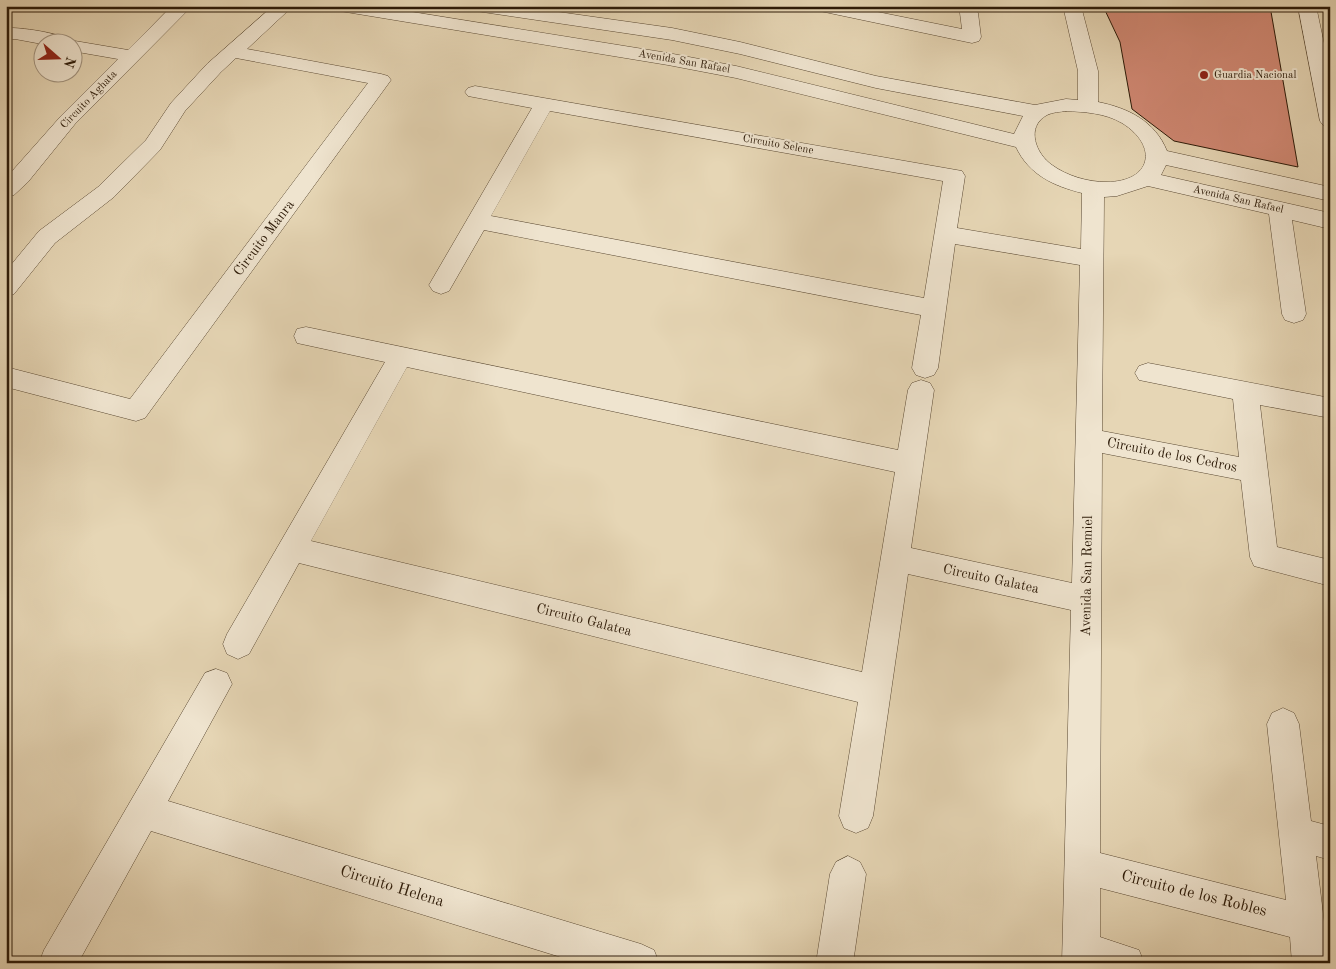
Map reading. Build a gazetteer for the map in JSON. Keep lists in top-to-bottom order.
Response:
{
  "streets": {
    "street": [
      "Avenida San Rafael",
      "Circuito Aghata",
      "Circuito Selene",
      "Circuito Manra",
      "Circuito de los Cedros",
      "Avenida San Remiel",
      "Circuito Galatea",
      "Circuito Helena",
      "Circuito de los Robles"
    ]
  },
  "crossings": [
    ["Avenida San Rafael", "Avenida San Remiel"],
    ["Circuito de los Cedros", "Avenida San Remiel"],
    ["Avenida San Remiel", "Circuito Galatea"],
    ["Avenida San Remiel", "Circuito de los Robles"]
  ],
  "places": ["Guardia Nacional"],
  "north": "right"
}
